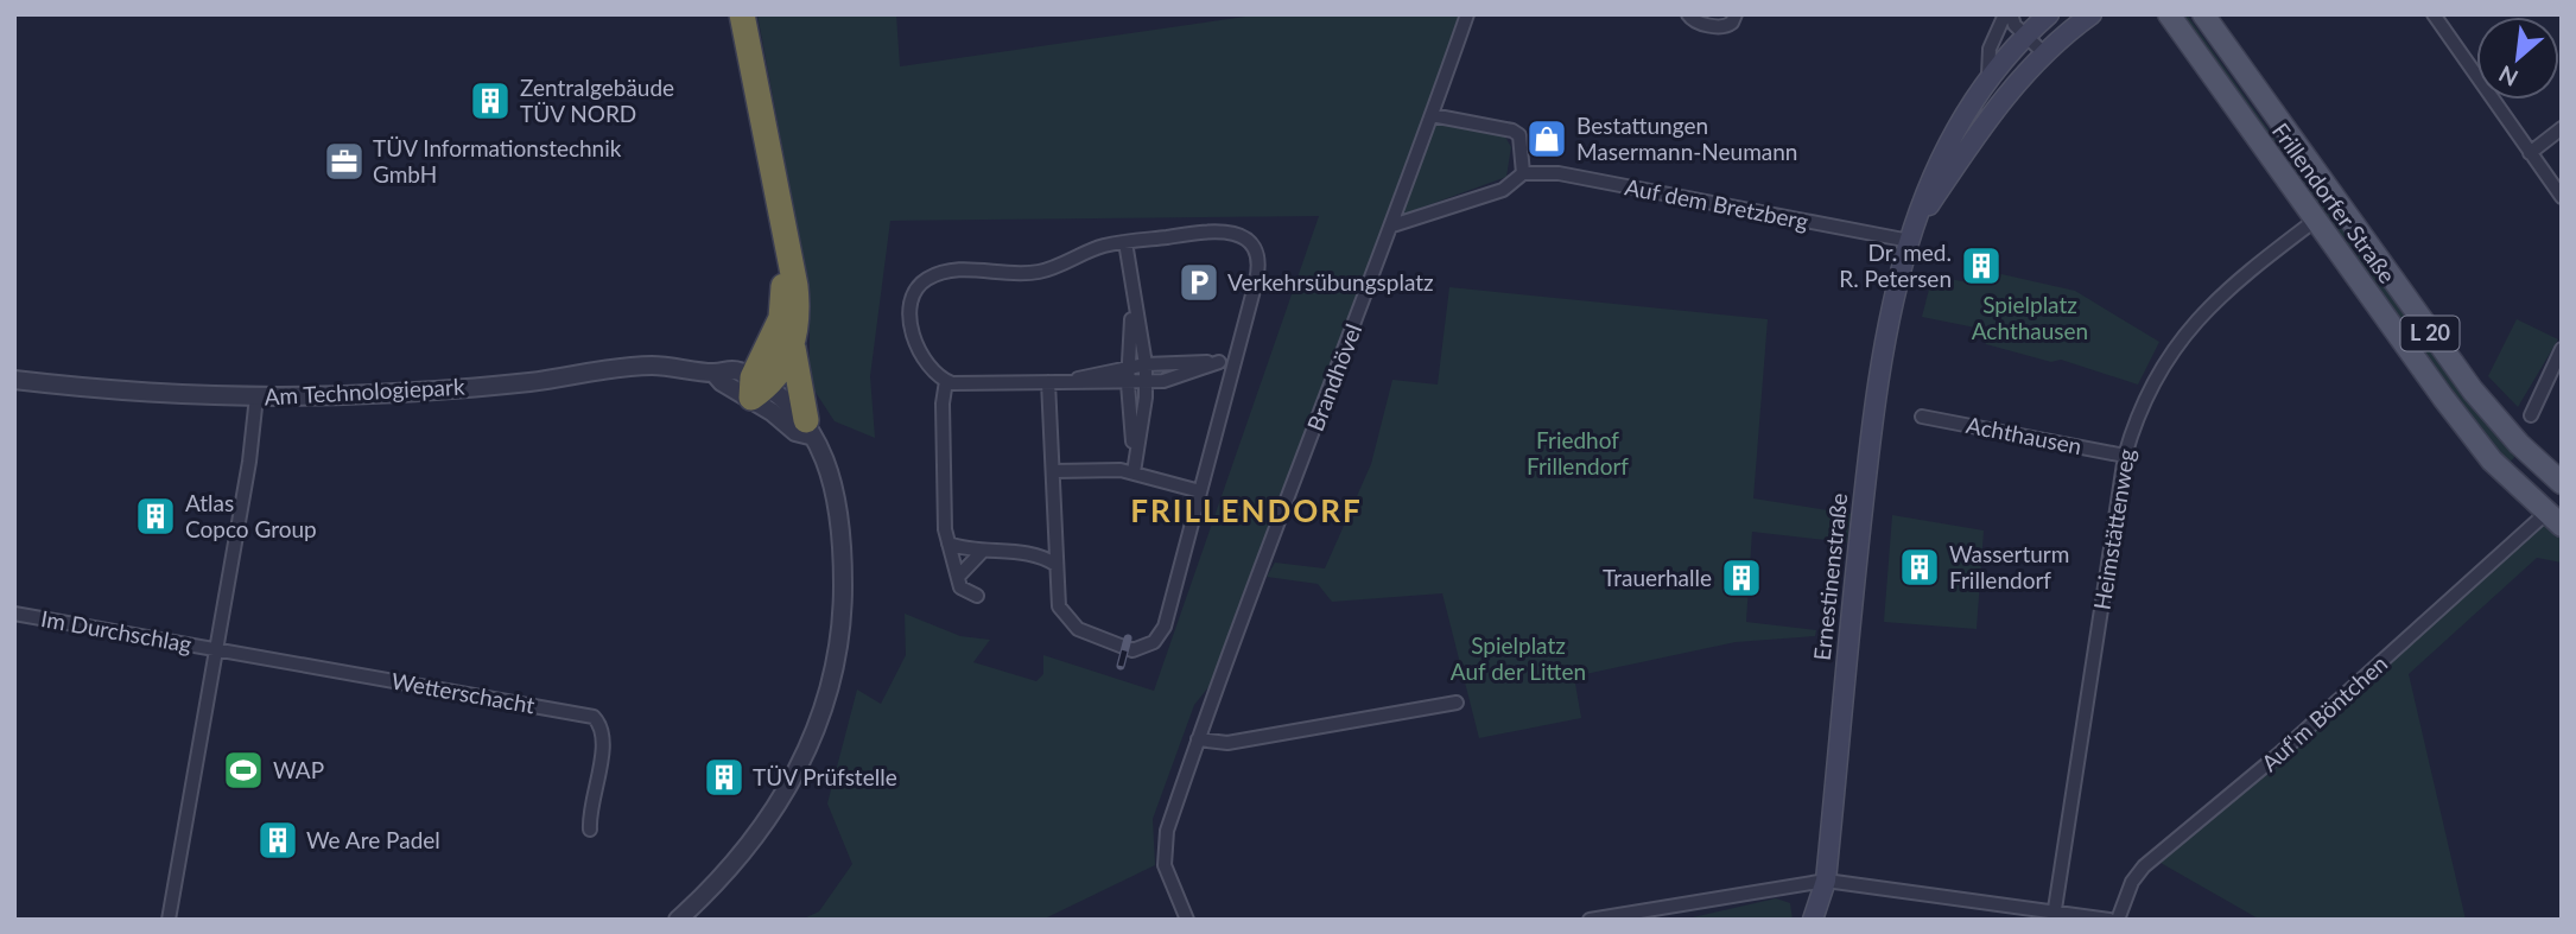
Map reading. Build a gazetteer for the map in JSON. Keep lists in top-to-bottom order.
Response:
{
  "streets": {
    "main road": ["Frillendorfer Straße", "L 20", "Ernestinenstraße"],
    "street": [
      "Auf dem Bretzberg",
      "Brandhövel",
      "Am Technologiepark",
      "Achthausen",
      "Heimstättenweg",
      "Im Durchschlag",
      "Wetterschacht",
      "Auf'm Böntchen"
    ]
  },
  "crossings": [
    ["Frillendorfer Straße", "Heimstättenweg"],
    ["Frillendorfer Straße", "Auf'm Böntchen"],
    ["Auf dem Bretzberg", "Ernestinenstraße"],
    ["Achthausen", "Heimstättenweg"],
    ["Im Durchschlag", "Wetterschacht"]
  ],
  "districts": ["FRILLENDORF"],
  "parks": ["Spielplatz Achthausen", "Friedhof Frillendorf", "Spielplatz Auf der Litten"],
  "places": {
    "building": [
      "Zentralgebäude TÜV NORD",
      "Dr. med. R. Petersen",
      "Atlas Copco Group",
      "Wasserturm Frillendorf",
      "Trauerhalle",
      "TÜV Prüfstelle",
      "We Are Padel"
    ],
    "shop": ["Bestattungen Masermann-Neumann"],
    "office": ["TÜV Informationstechnik GmbH"],
    "parking": ["Verkehrsübungsplatz"],
    "sports": ["WAP"]
  },
  "north": "bottom left"
}
